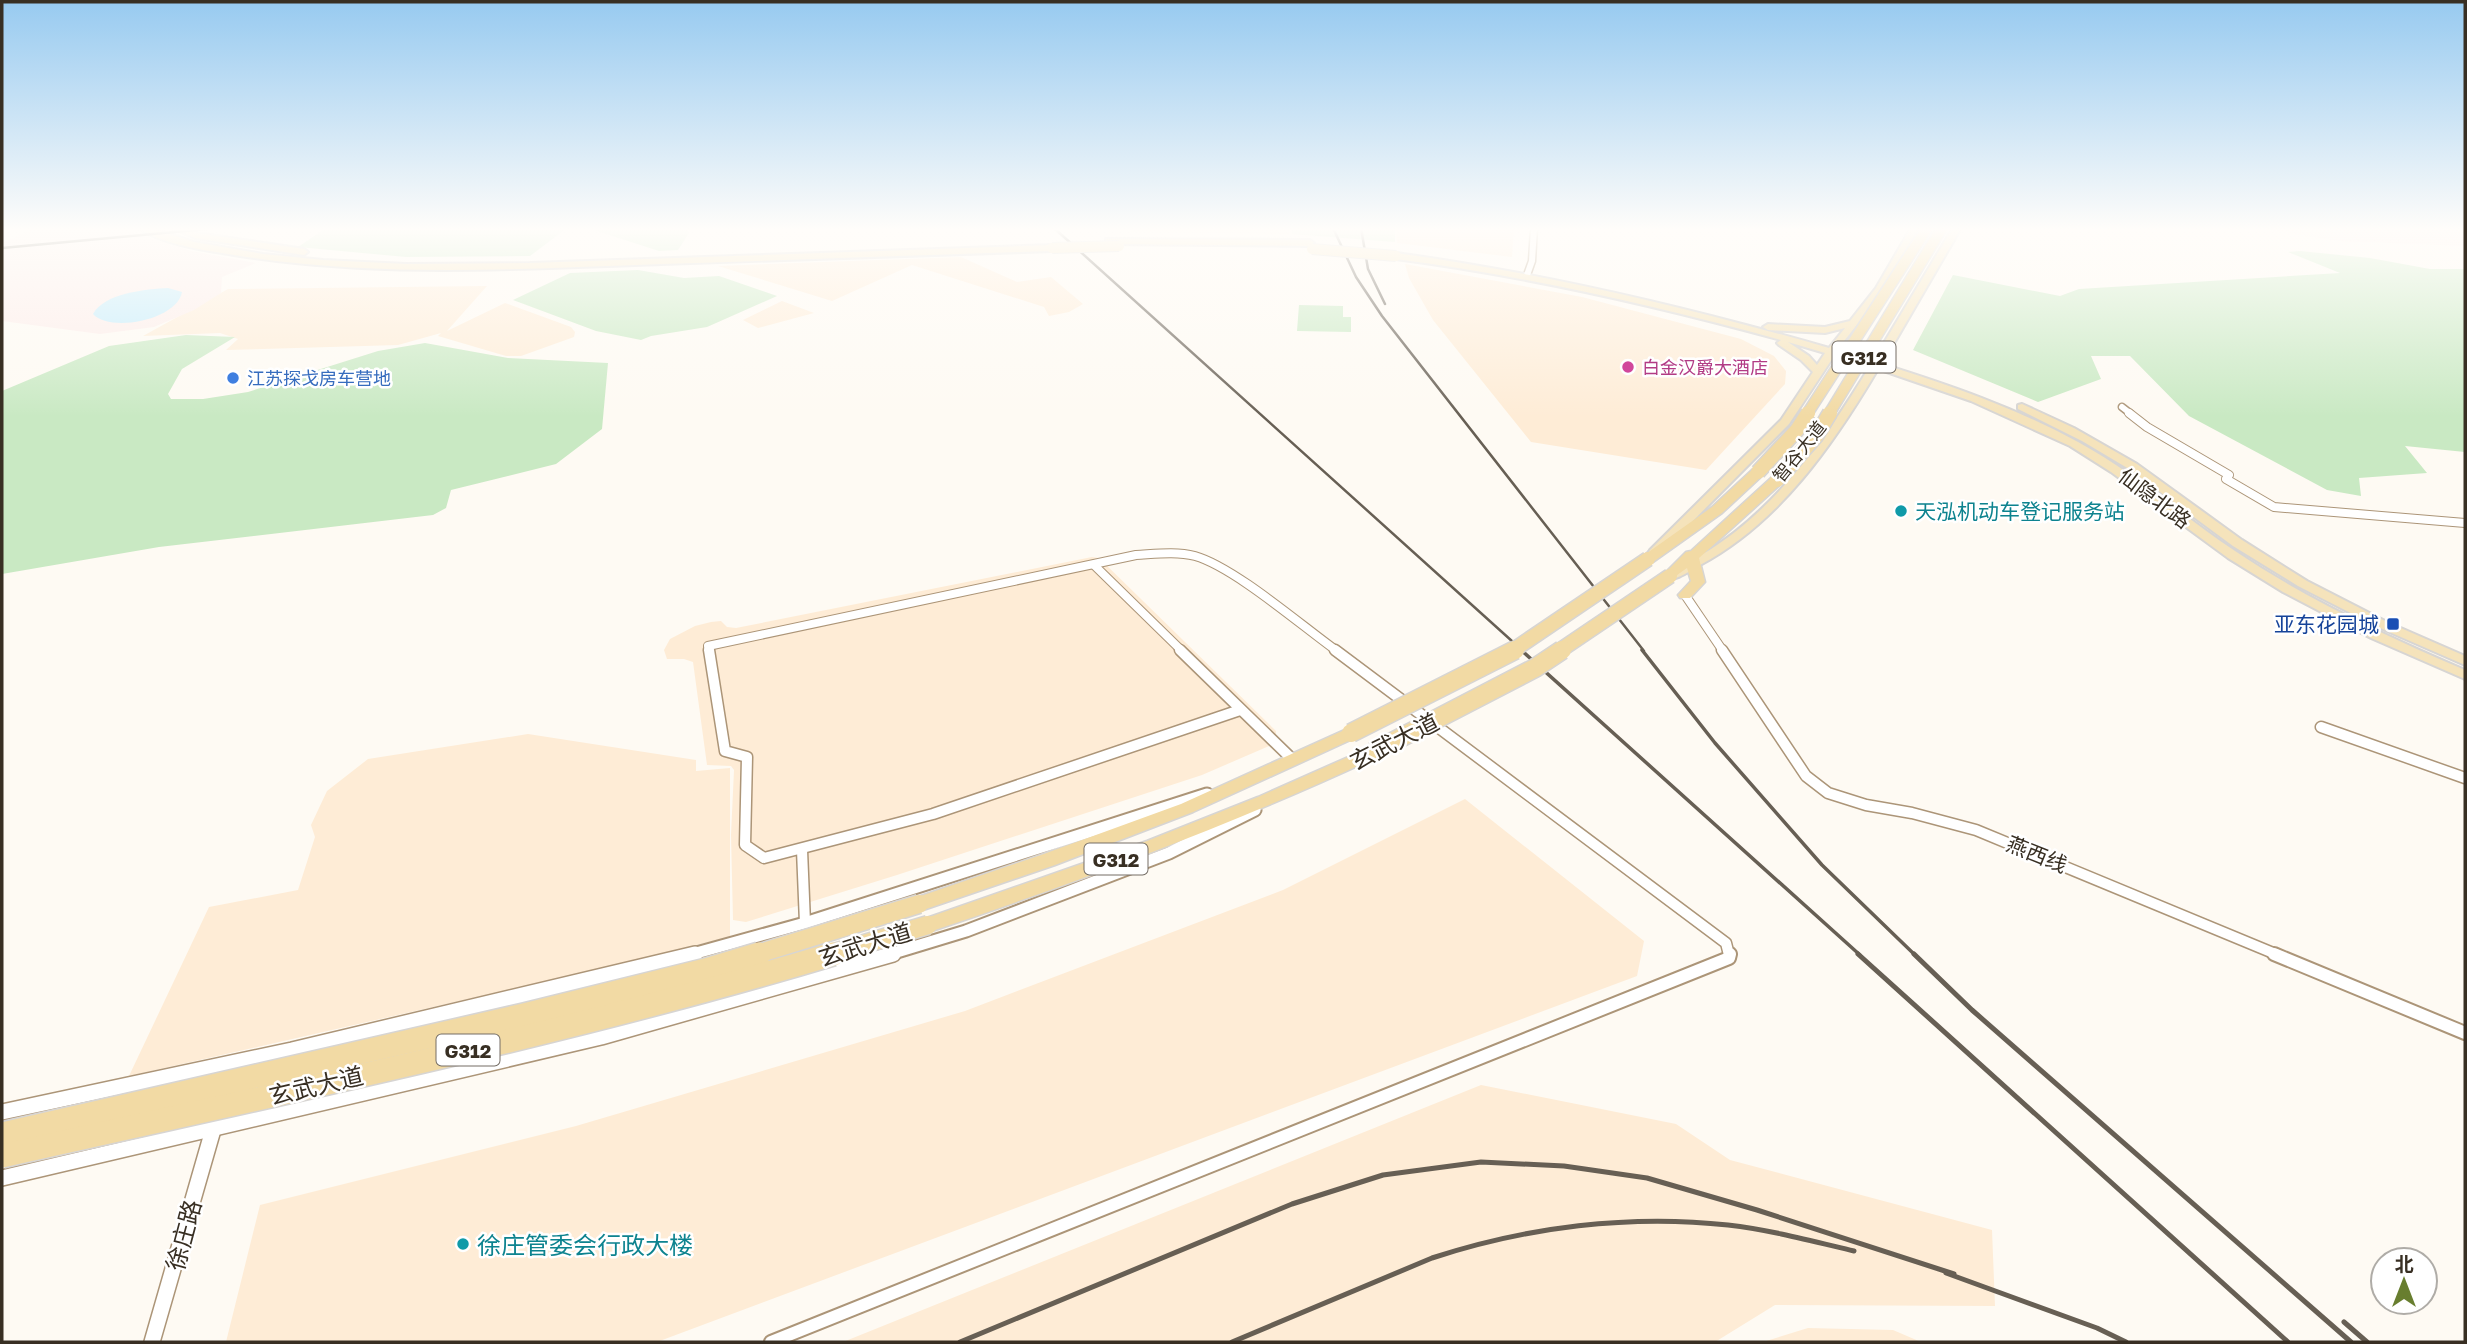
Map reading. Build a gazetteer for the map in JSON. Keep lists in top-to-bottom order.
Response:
{
  "streets": {
    "highway": ["G312", "智谷大道", "玄武大道"],
    "main road": ["仙隐北路"],
    "street": ["燕西线", "徐庄路"]
  },
  "crossings": [
    ["智谷大道", "玄武大道"]
  ],
  "places": {
    "other": [
      "白金汉爵大酒店",
      "江苏探戈房车营地",
      "天泓机动车登记服务站",
      "徐庄管委会行政大楼"
    ],
    "transit": ["亚东花园城"]
  },
  "north": "top"
}
